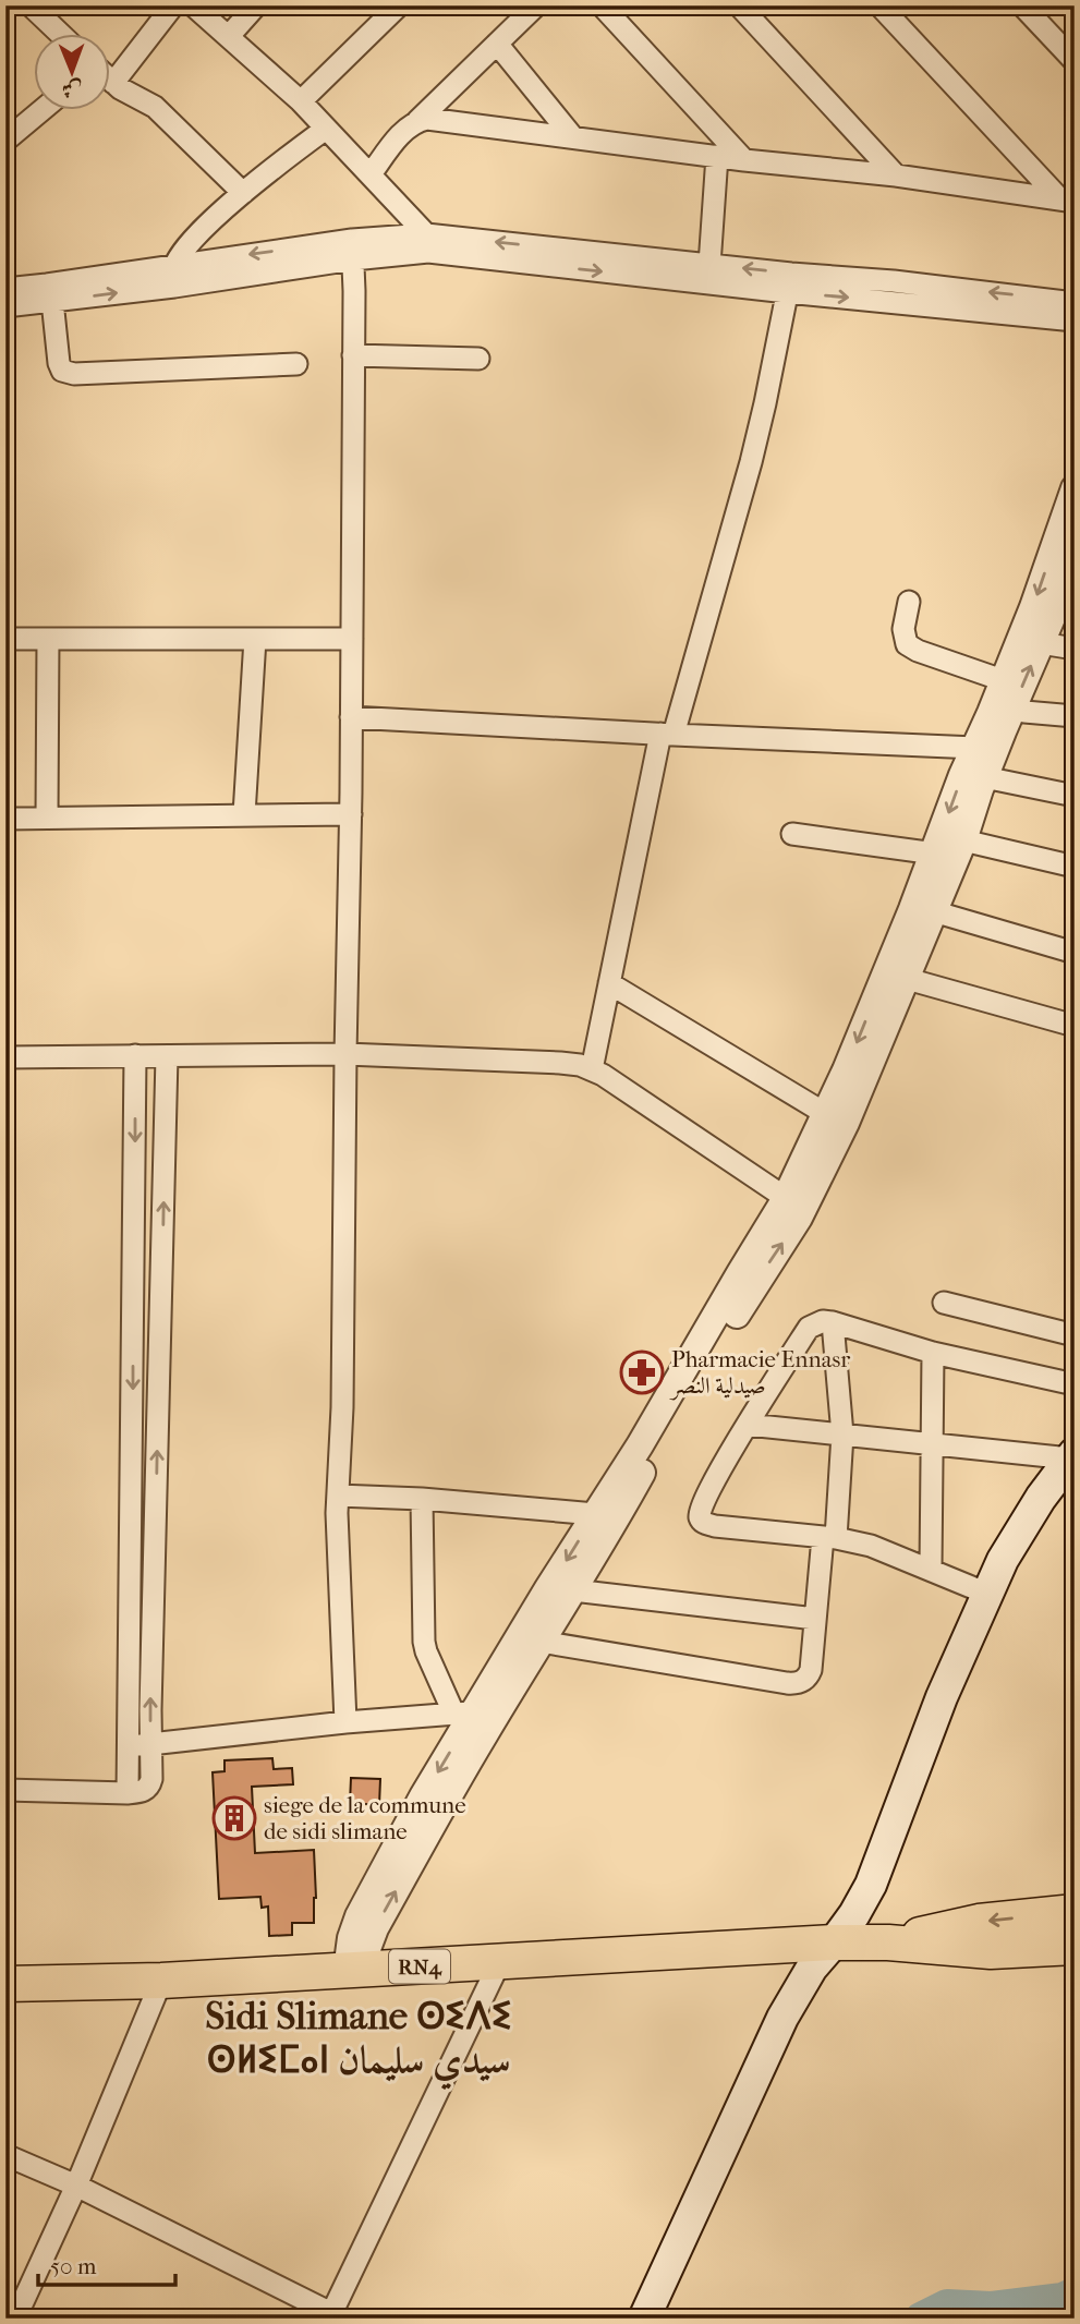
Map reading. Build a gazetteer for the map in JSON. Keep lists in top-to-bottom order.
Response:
{
  "streets": {
    "main road": ["RN4"]
  },
  "districts": ["Sidi Slimane ⵙⵉⴷⵉ ⵙⵍⵉⵎⴰⵏ سيدي سليمان"],
  "places": {
    "pharmacy": ["Pharmacie Ennasr صيدلية النصر"],
    "building": ["siege de la commune de sidi slimane"]
  },
  "scale_bar": "50 m",
  "north": "bottom"
}
